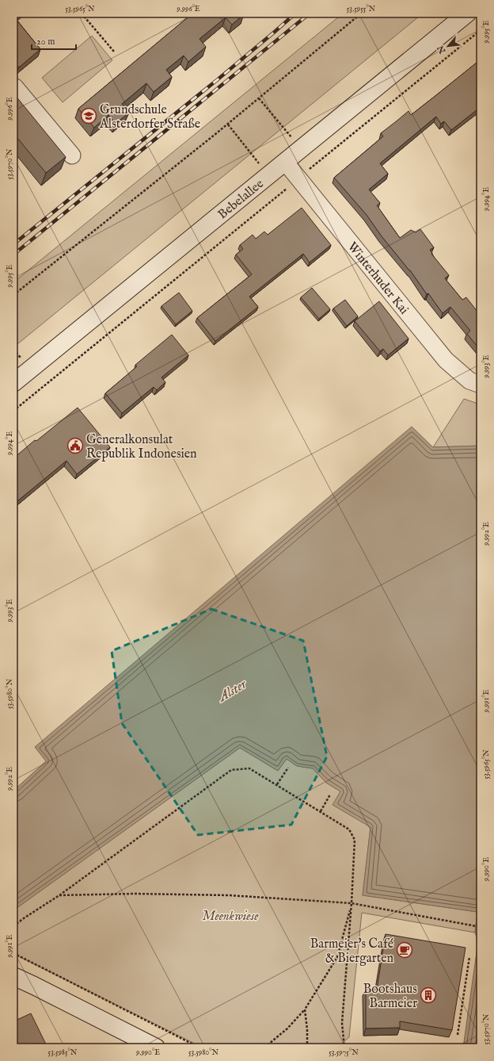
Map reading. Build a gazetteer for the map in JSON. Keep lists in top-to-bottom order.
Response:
{
  "streets": {
    "main road": ["Bebelallee"],
    "street": ["Winterhuder Kai"]
  },
  "crossings": [
    ["Bebelallee", "Winterhuder Kai"]
  ],
  "water": ["Alster"],
  "parks": ["Meenkwiese"],
  "places": {
    "school or university": ["Grundschule Alsterdorfer Straße"],
    "public building": ["Generalkonsulat Republik Indonesien"],
    "cafe": ["Barmeier's Café & Biergarten"],
    "building": ["Bootshaus Barmeier"]
  },
  "scale_bar": "20 m",
  "north": "bottom left",
  "coordinates": [
    "53.5965°N",
    "9.996°E",
    "53.5955°N",
    "9.995°E",
    "53.5970°N",
    "9.994°E",
    "9.993°E",
    "9.992°E",
    "53.5980°N",
    "9.991°E",
    "9.990°E",
    "53.5985°N",
    "53.5975°N"
  ]
}
